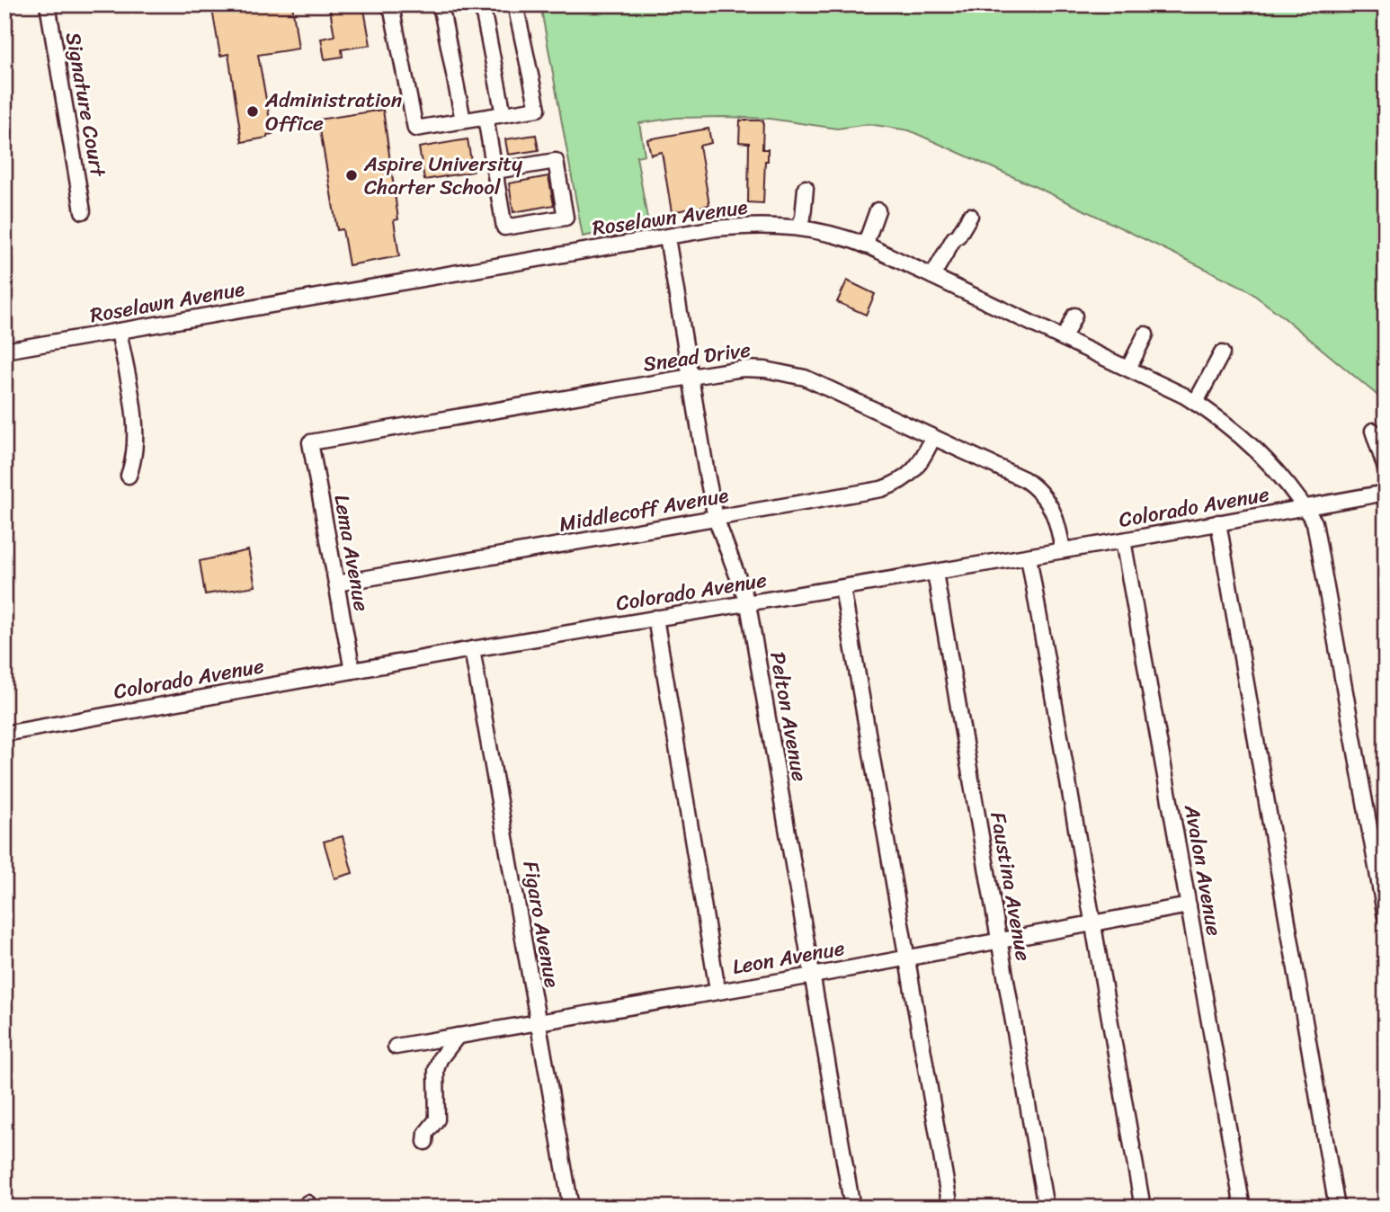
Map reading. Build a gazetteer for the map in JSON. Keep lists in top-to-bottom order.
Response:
{
  "streets": {
    "street": [
      "Signature Court",
      "Roselawn Avenue",
      "Snead Drive",
      "Colorado Avenue",
      "Middlecoff Avenue",
      "Lema Avenue",
      "Pelton Avenue",
      "Avalon Avenue",
      "Faustina Avenue",
      "Figaro Avenue",
      "Leon Avenue"
    ]
  },
  "crossings": [
    ["Roselawn Avenue", "Colorado Avenue"],
    ["Roselawn Avenue", "Pelton Avenue"],
    ["Snead Drive", "Colorado Avenue"],
    ["Snead Drive", "Middlecoff Avenue"],
    ["Snead Drive", "Lema Avenue"],
    ["Snead Drive", "Pelton Avenue"],
    ["Colorado Avenue", "Lema Avenue"],
    ["Colorado Avenue", "Pelton Avenue"],
    ["Colorado Avenue", "Avalon Avenue"],
    ["Colorado Avenue", "Faustina Avenue"],
    ["Colorado Avenue", "Figaro Avenue"],
    ["Middlecoff Avenue", "Lema Avenue"],
    ["Middlecoff Avenue", "Pelton Avenue"],
    ["Pelton Avenue", "Leon Avenue"],
    ["Avalon Avenue", "Leon Avenue"],
    ["Faustina Avenue", "Leon Avenue"],
    ["Figaro Avenue", "Leon Avenue"]
  ],
  "places": ["Administration Office", "Aspire University Charter School"]
}
